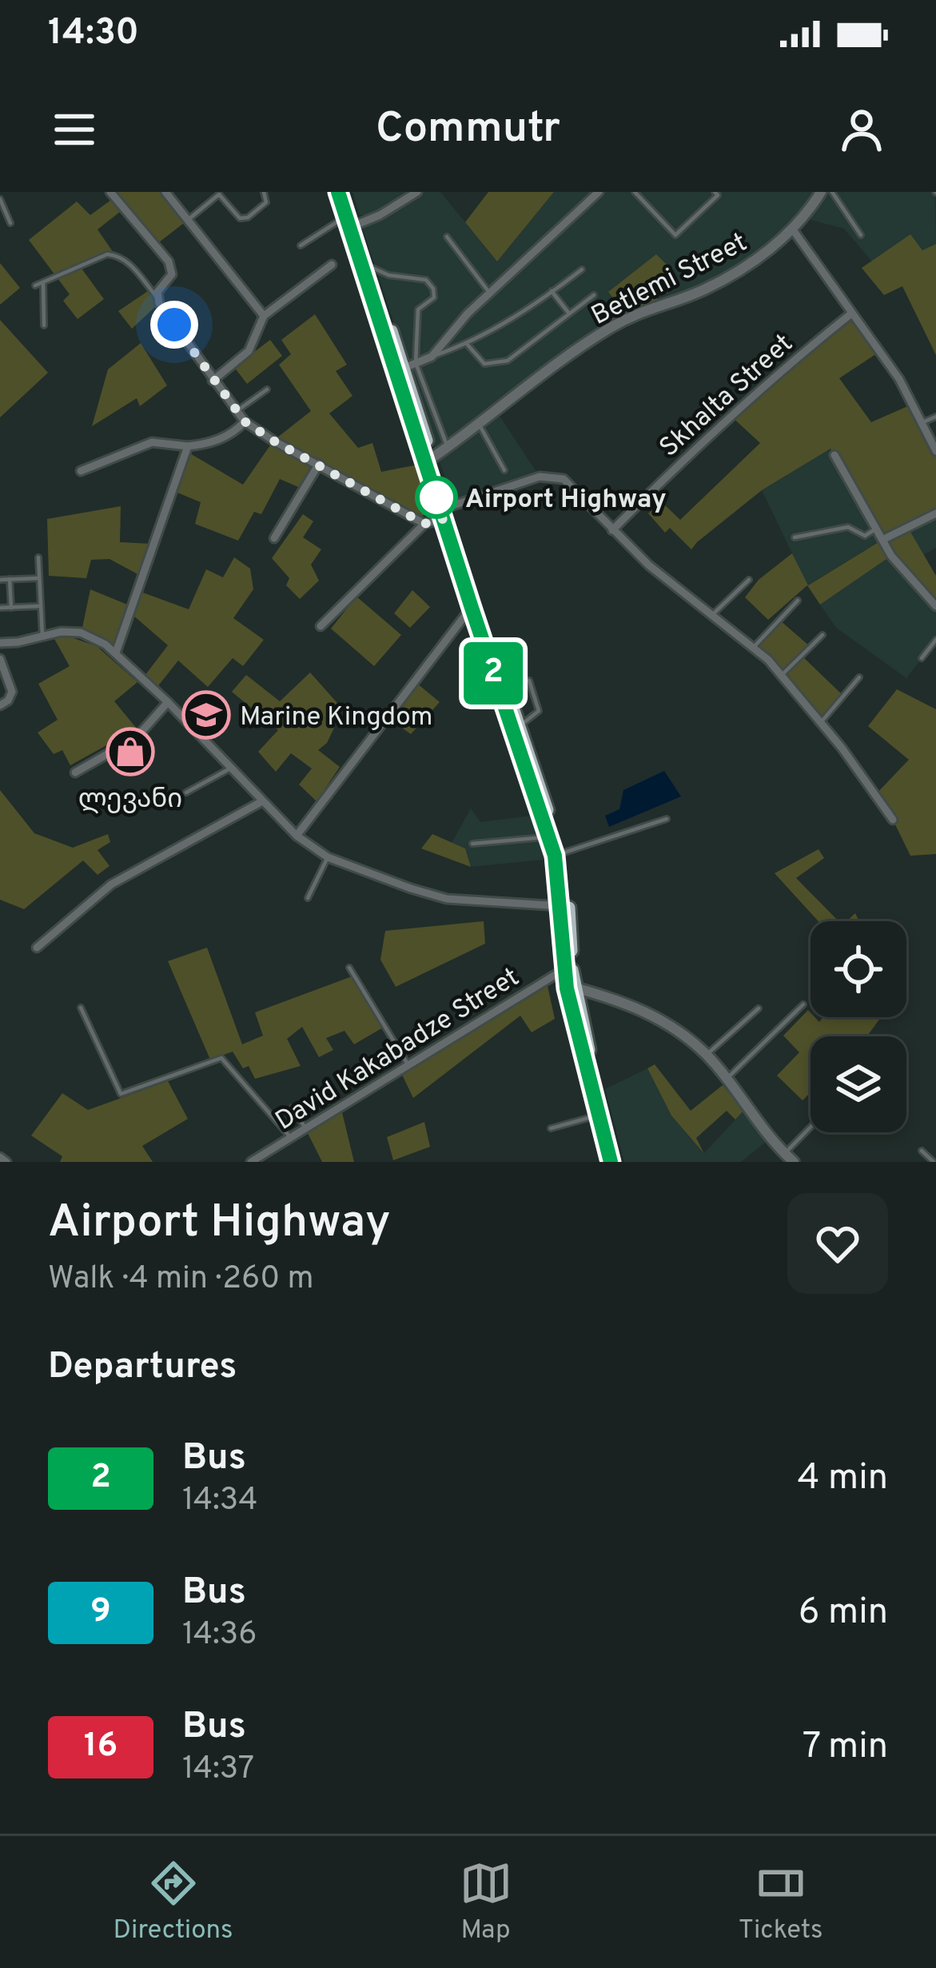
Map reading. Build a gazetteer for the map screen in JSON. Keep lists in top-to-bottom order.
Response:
{
  "streets": {
    "street": ["Betlemi Street", "Skhalta Street", "David Kakabadze Street"]
  },
  "places": {
    "other": ["Airport Highway"],
    "school or university": ["Marine Kingdom"],
    "shop": ["ლევანი"]
  },
  "lines": ["bus line 2"],
  "page": {
    "status": "14:30",
    "header": "Commutr",
    "on_map": "2",
    "heading": [
      ["Airport Highway", "Walk · 4 min · 260 m"],
      "Departures"
    ],
    "list": [
      {
        "mark": "2",
        "name": "Bus",
        "note": "14:34",
        "value": "4 min"
      },
      {
        "mark": "9",
        "name": "Bus",
        "note": "14:36",
        "value": "6 min"
      },
      {
        "mark": "16",
        "name": "Bus",
        "note": "14:37",
        "value": "7 min"
      }
    ],
    "tabs": ["Directions", "Map", "Tickets"]
  }
}
